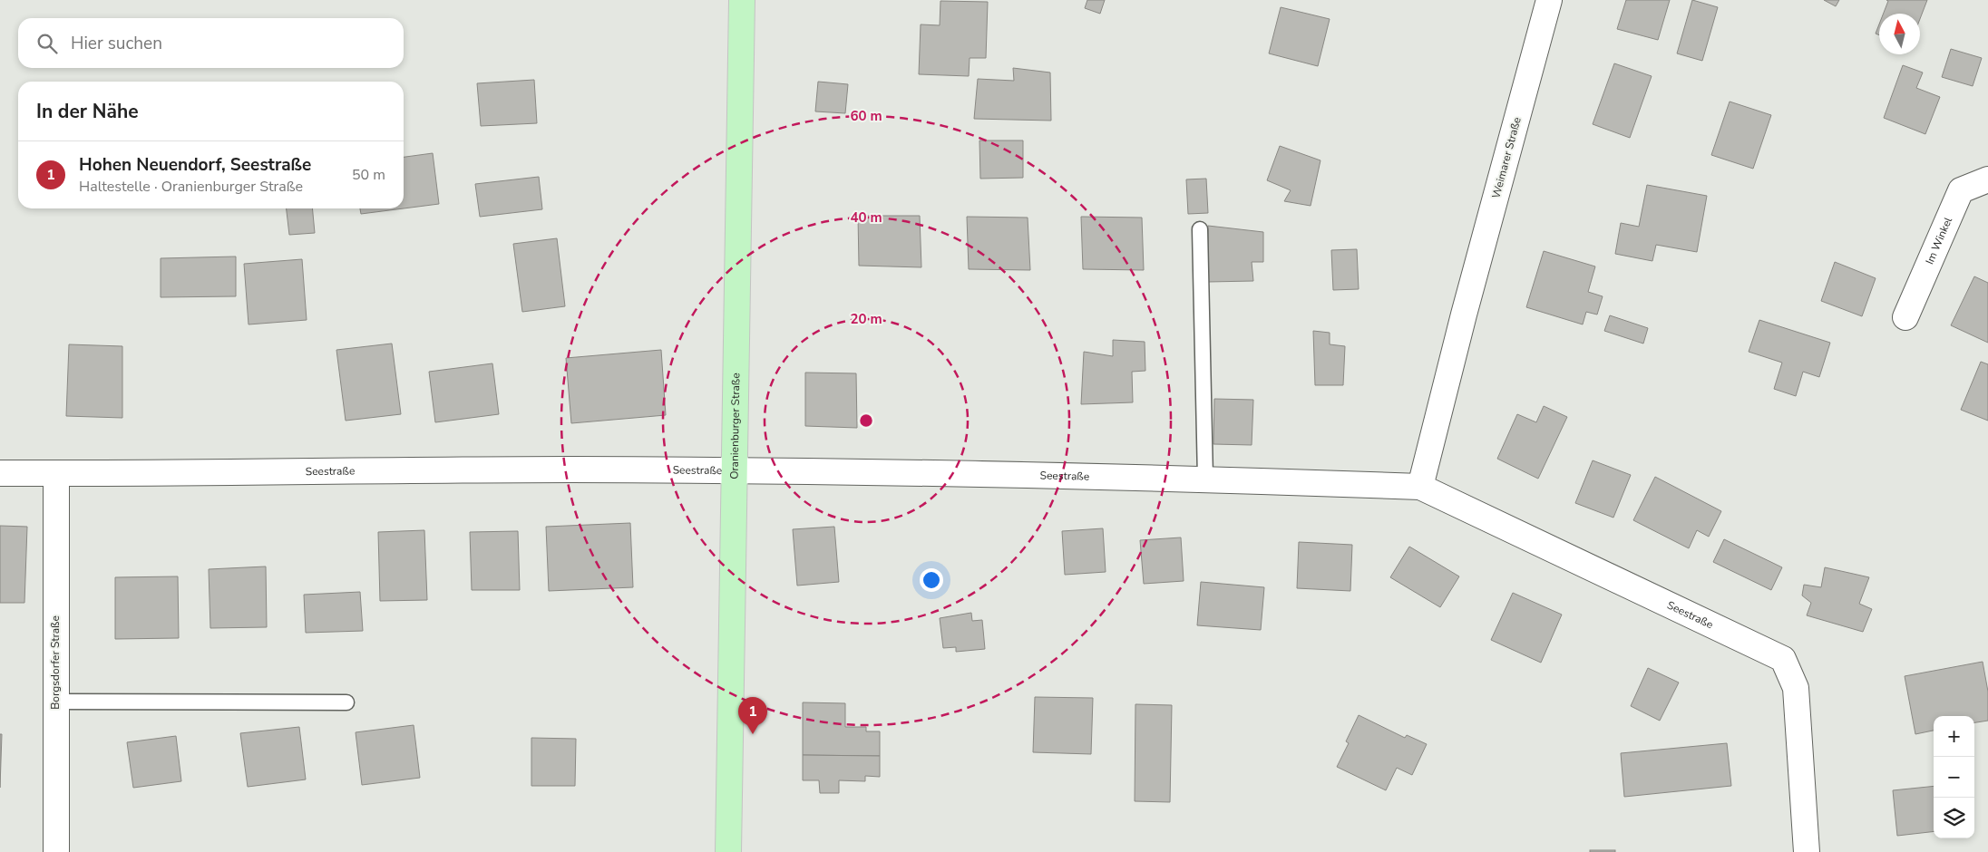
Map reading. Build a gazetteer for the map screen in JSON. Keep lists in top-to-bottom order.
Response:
{
  "streets": {
    "main road": ["Oranienburger Straße"],
    "street": [
      "Weimarer Straße",
      "Im Winkel",
      "Seestraße",
      "Borgsdorfer Straße"
    ]
  },
  "crossings": [
    ["Weimarer Straße", "Seestraße"],
    ["Oranienburger Straße", "Seestraße"],
    ["Seestraße", "Borgsdorfer Straße"]
  ],
  "north": "top",
  "page": {
    "search": "Hier suchen",
    "heading": "In der Nähe",
    "list": [
      {
        "mark": "1",
        "name": "Hohen Neuendorf, Seestraße",
        "note": "Haltestelle · Oranienburger Straße",
        "value": "50 m"
      }
    ],
    "pins": "1",
    "map_buttons": ["+", "−"]
  },
  "rings": ["60 m", "40 m", "20 m"]
}
